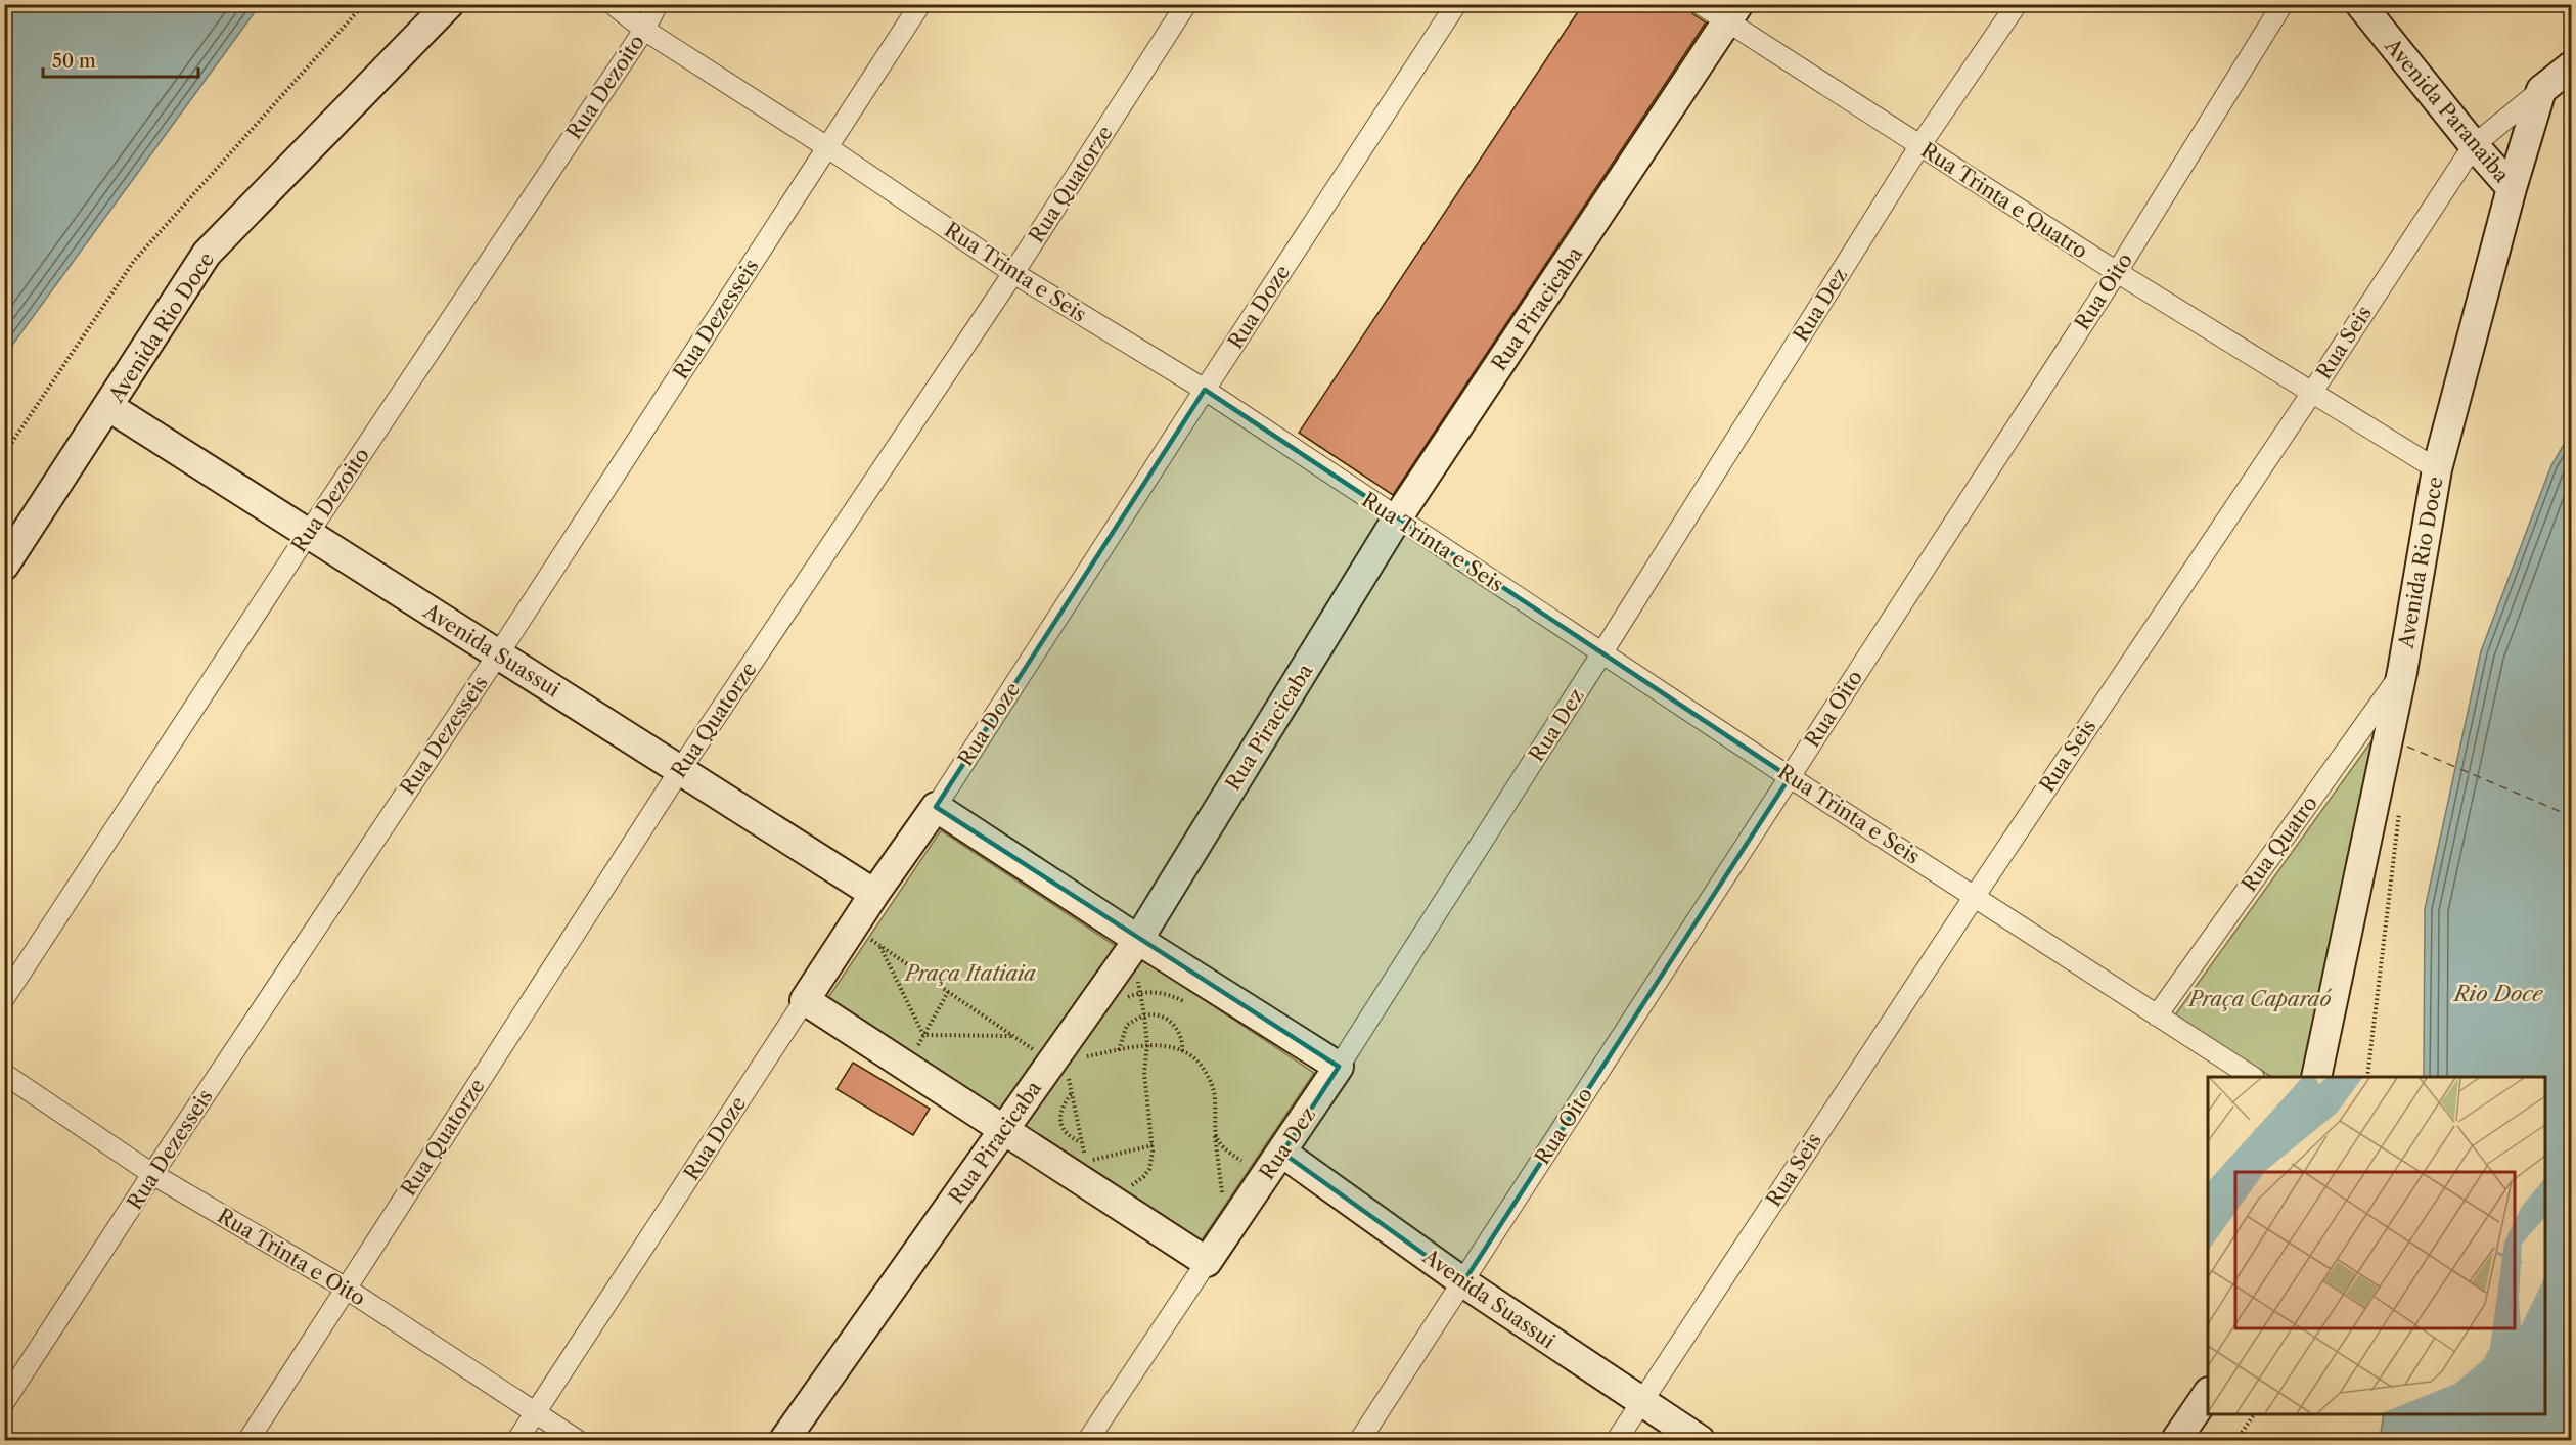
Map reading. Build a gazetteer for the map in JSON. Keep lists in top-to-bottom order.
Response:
{
  "streets": {
    "street": [
      "Rua Dezoito",
      "Avenida Paranaiba",
      "Rua Quatorze",
      "Rua Trinta e Quatro",
      "Rua Trinta e Seis",
      "Rua Oito",
      "Rua Dez",
      "Rua Doze",
      "Rua Piracicaba",
      "Rua Dezesseis",
      "Avenida Rio Doce",
      "Rua Seis",
      "Avenida Suassui",
      "Rua Quatro",
      "Rua Trinta e Oito"
    ]
  },
  "crossings": [
    ["Rua Dezoito", "Rua Trinta e Seis"],
    ["Rua Dezoito", "Avenida Suassui"],
    ["Avenida Paranaiba", "Avenida Rio Doce"],
    ["Avenida Paranaiba", "Rua Seis"],
    ["Rua Quatorze", "Rua Trinta e Seis"],
    ["Rua Quatorze", "Avenida Suassui"],
    ["Rua Quatorze", "Rua Trinta e Oito"],
    ["Rua Trinta e Quatro", "Rua Oito"],
    ["Rua Trinta e Quatro", "Rua Dez"],
    ["Rua Trinta e Quatro", "Rua Piracicaba"],
    ["Rua Trinta e Quatro", "Avenida Rio Doce"],
    ["Rua Trinta e Quatro", "Rua Seis"],
    ["Rua Trinta e Seis", "Rua Oito"],
    ["Rua Trinta e Seis", "Rua Dez"],
    ["Rua Trinta e Seis", "Rua Doze"],
    ["Rua Trinta e Seis", "Rua Piracicaba"],
    ["Rua Trinta e Seis", "Rua Dezesseis"],
    ["Rua Trinta e Seis", "Rua Seis"],
    ["Rua Trinta e Seis", "Rua Quatro"],
    ["Rua Oito", "Avenida Suassui"],
    ["Rua Dez", "Avenida Suassui"],
    ["Rua Doze", "Avenida Suassui"],
    ["Rua Doze", "Rua Trinta e Oito"],
    ["Rua Dezesseis", "Avenida Suassui"],
    ["Rua Dezesseis", "Rua Trinta e Oito"],
    ["Avenida Rio Doce", "Rua Seis"],
    ["Avenida Rio Doce", "Avenida Suassui"],
    ["Avenida Rio Doce", "Rua Quatro"],
    ["Rua Seis", "Avenida Suassui"]
  ],
  "water": ["Rio Doce"],
  "parks": ["Praça Itatiaia", "Praça Caparaó"],
  "scale_bar": "50 m"
}
